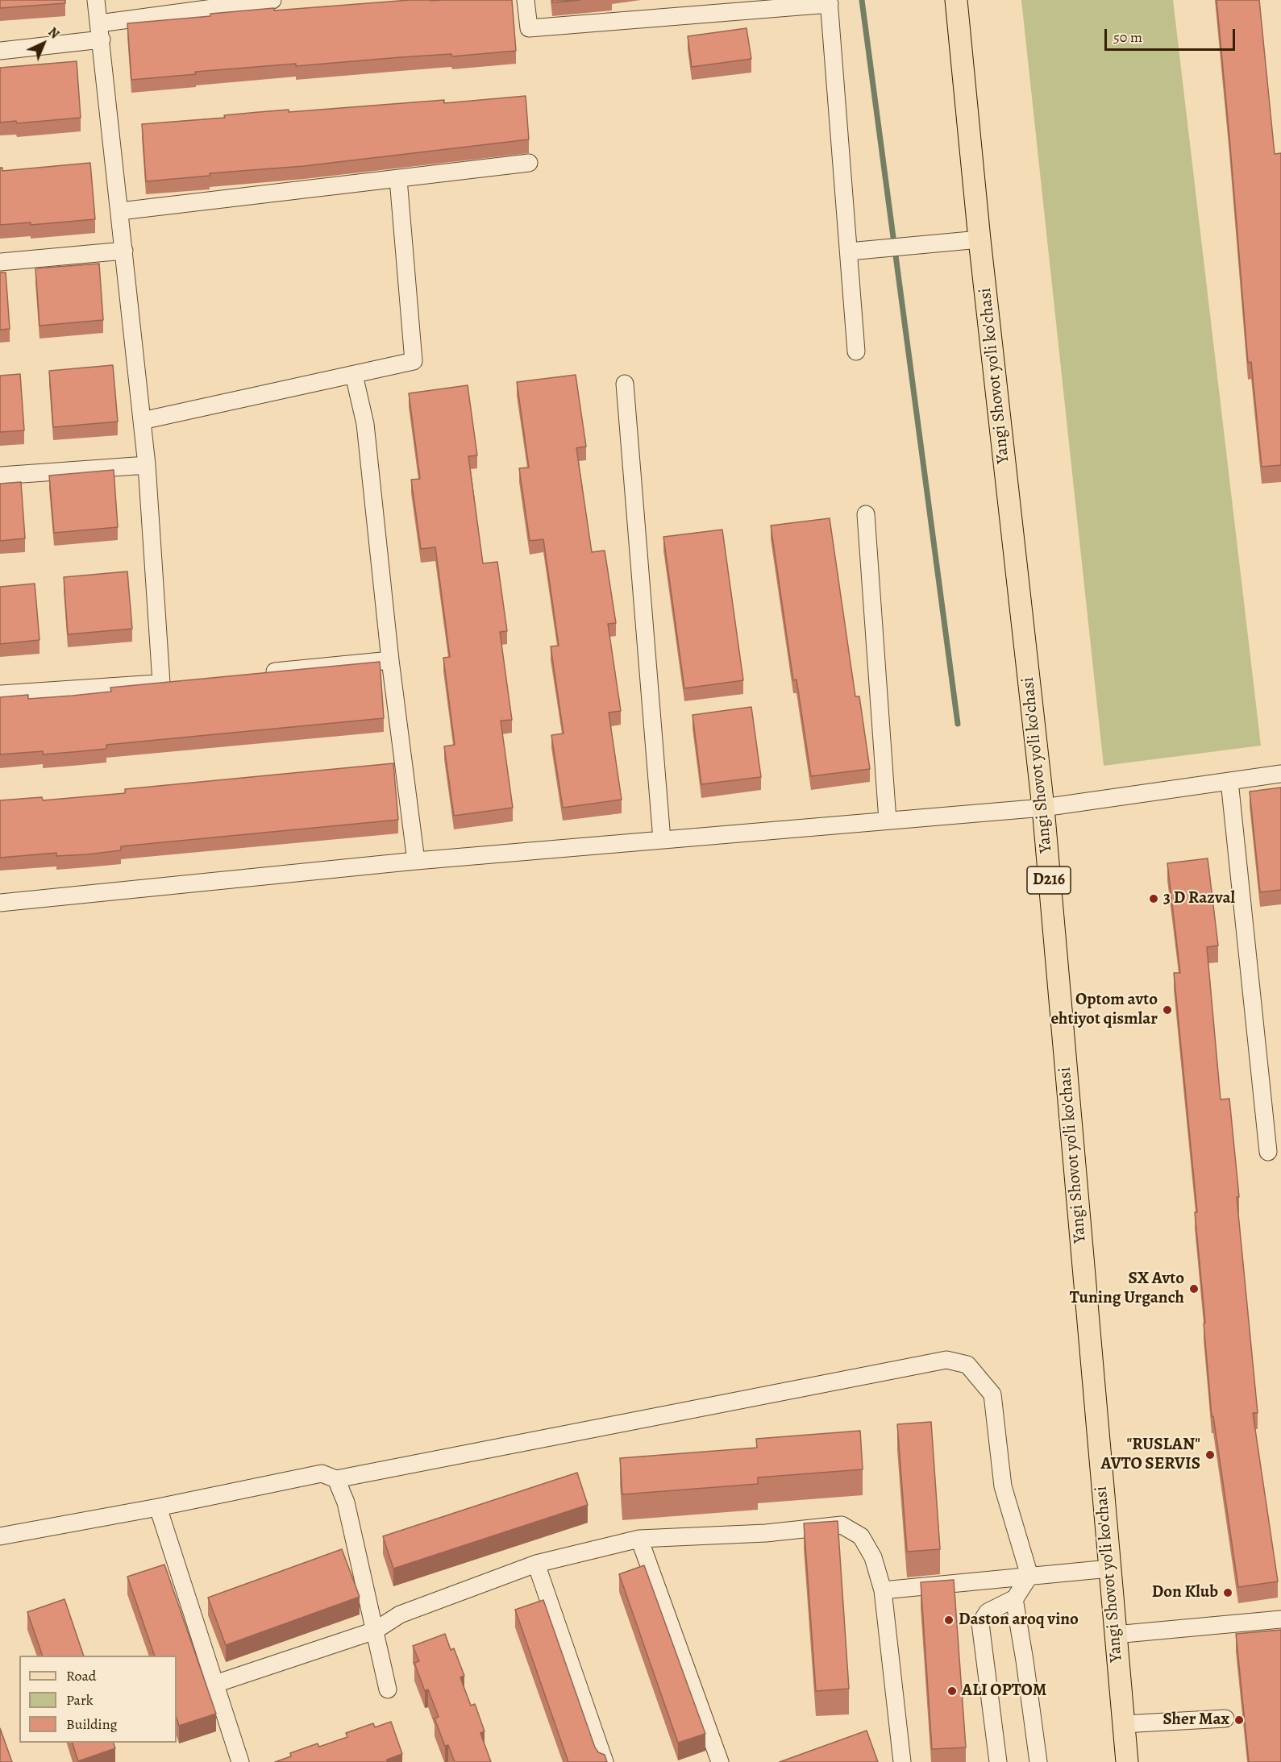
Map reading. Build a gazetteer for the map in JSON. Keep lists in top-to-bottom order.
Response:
{
  "streets": {
    "main road": ["Yangi Shovot yo'li ko'chasi", "D216"]
  },
  "places": [
    "3 D Razval",
    "Optom avto ehtiyot qismlar",
    "SX Avto Tuning Urganch",
    "\"RUSLAN\" AVTO SERVIS",
    "Don Klub",
    "Daston aroq vino",
    "ALI OPTOM",
    "Sher Max"
  ],
  "legend": ["Road", "Park", "Building"],
  "scale_bar": "50 m",
  "north": "top right"
}
